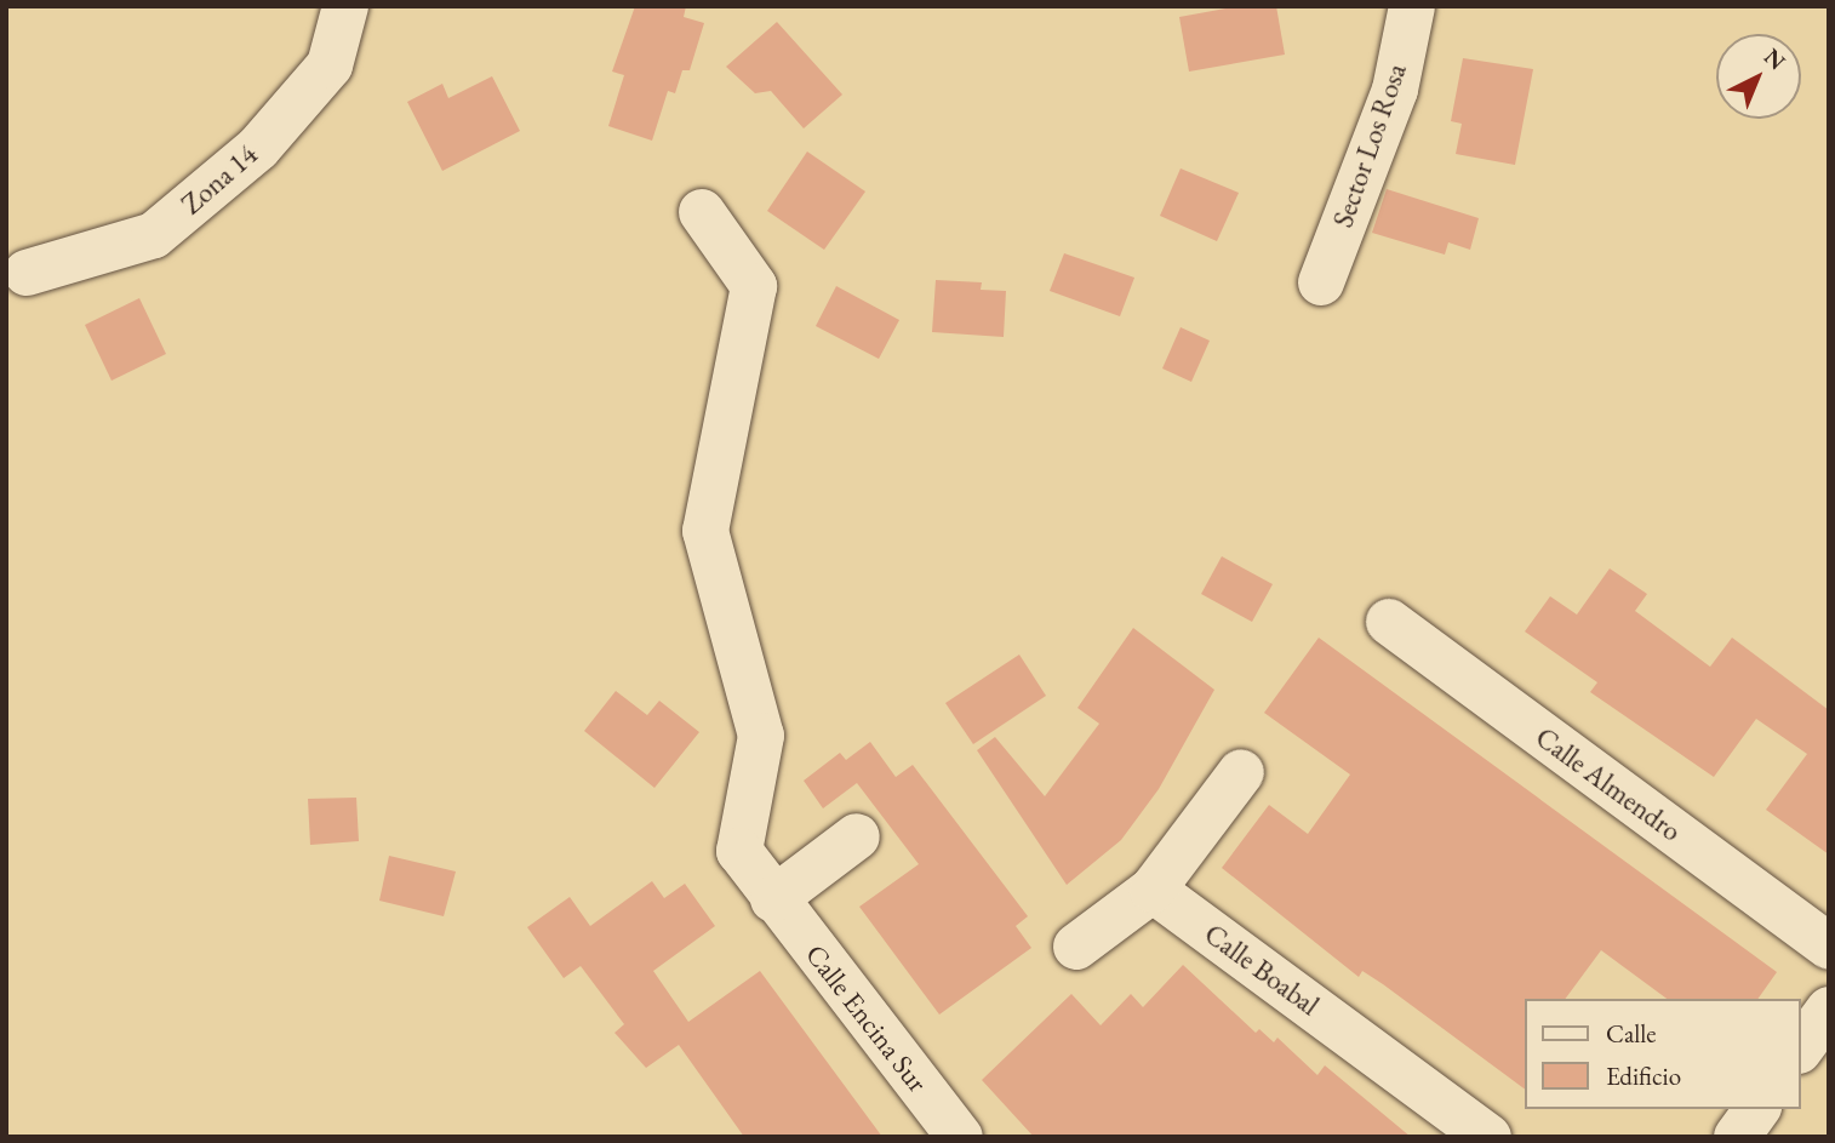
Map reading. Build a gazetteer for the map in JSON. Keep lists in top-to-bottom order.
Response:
{
  "streets": {
    "street": [
      "Sector Los Rosa",
      "Zona 14",
      "Calle Almendro",
      "Calle Boabal",
      "Calle Encina Sur"
    ]
  },
  "legend": ["Calle", "Edificio"],
  "north": "top right"
}
